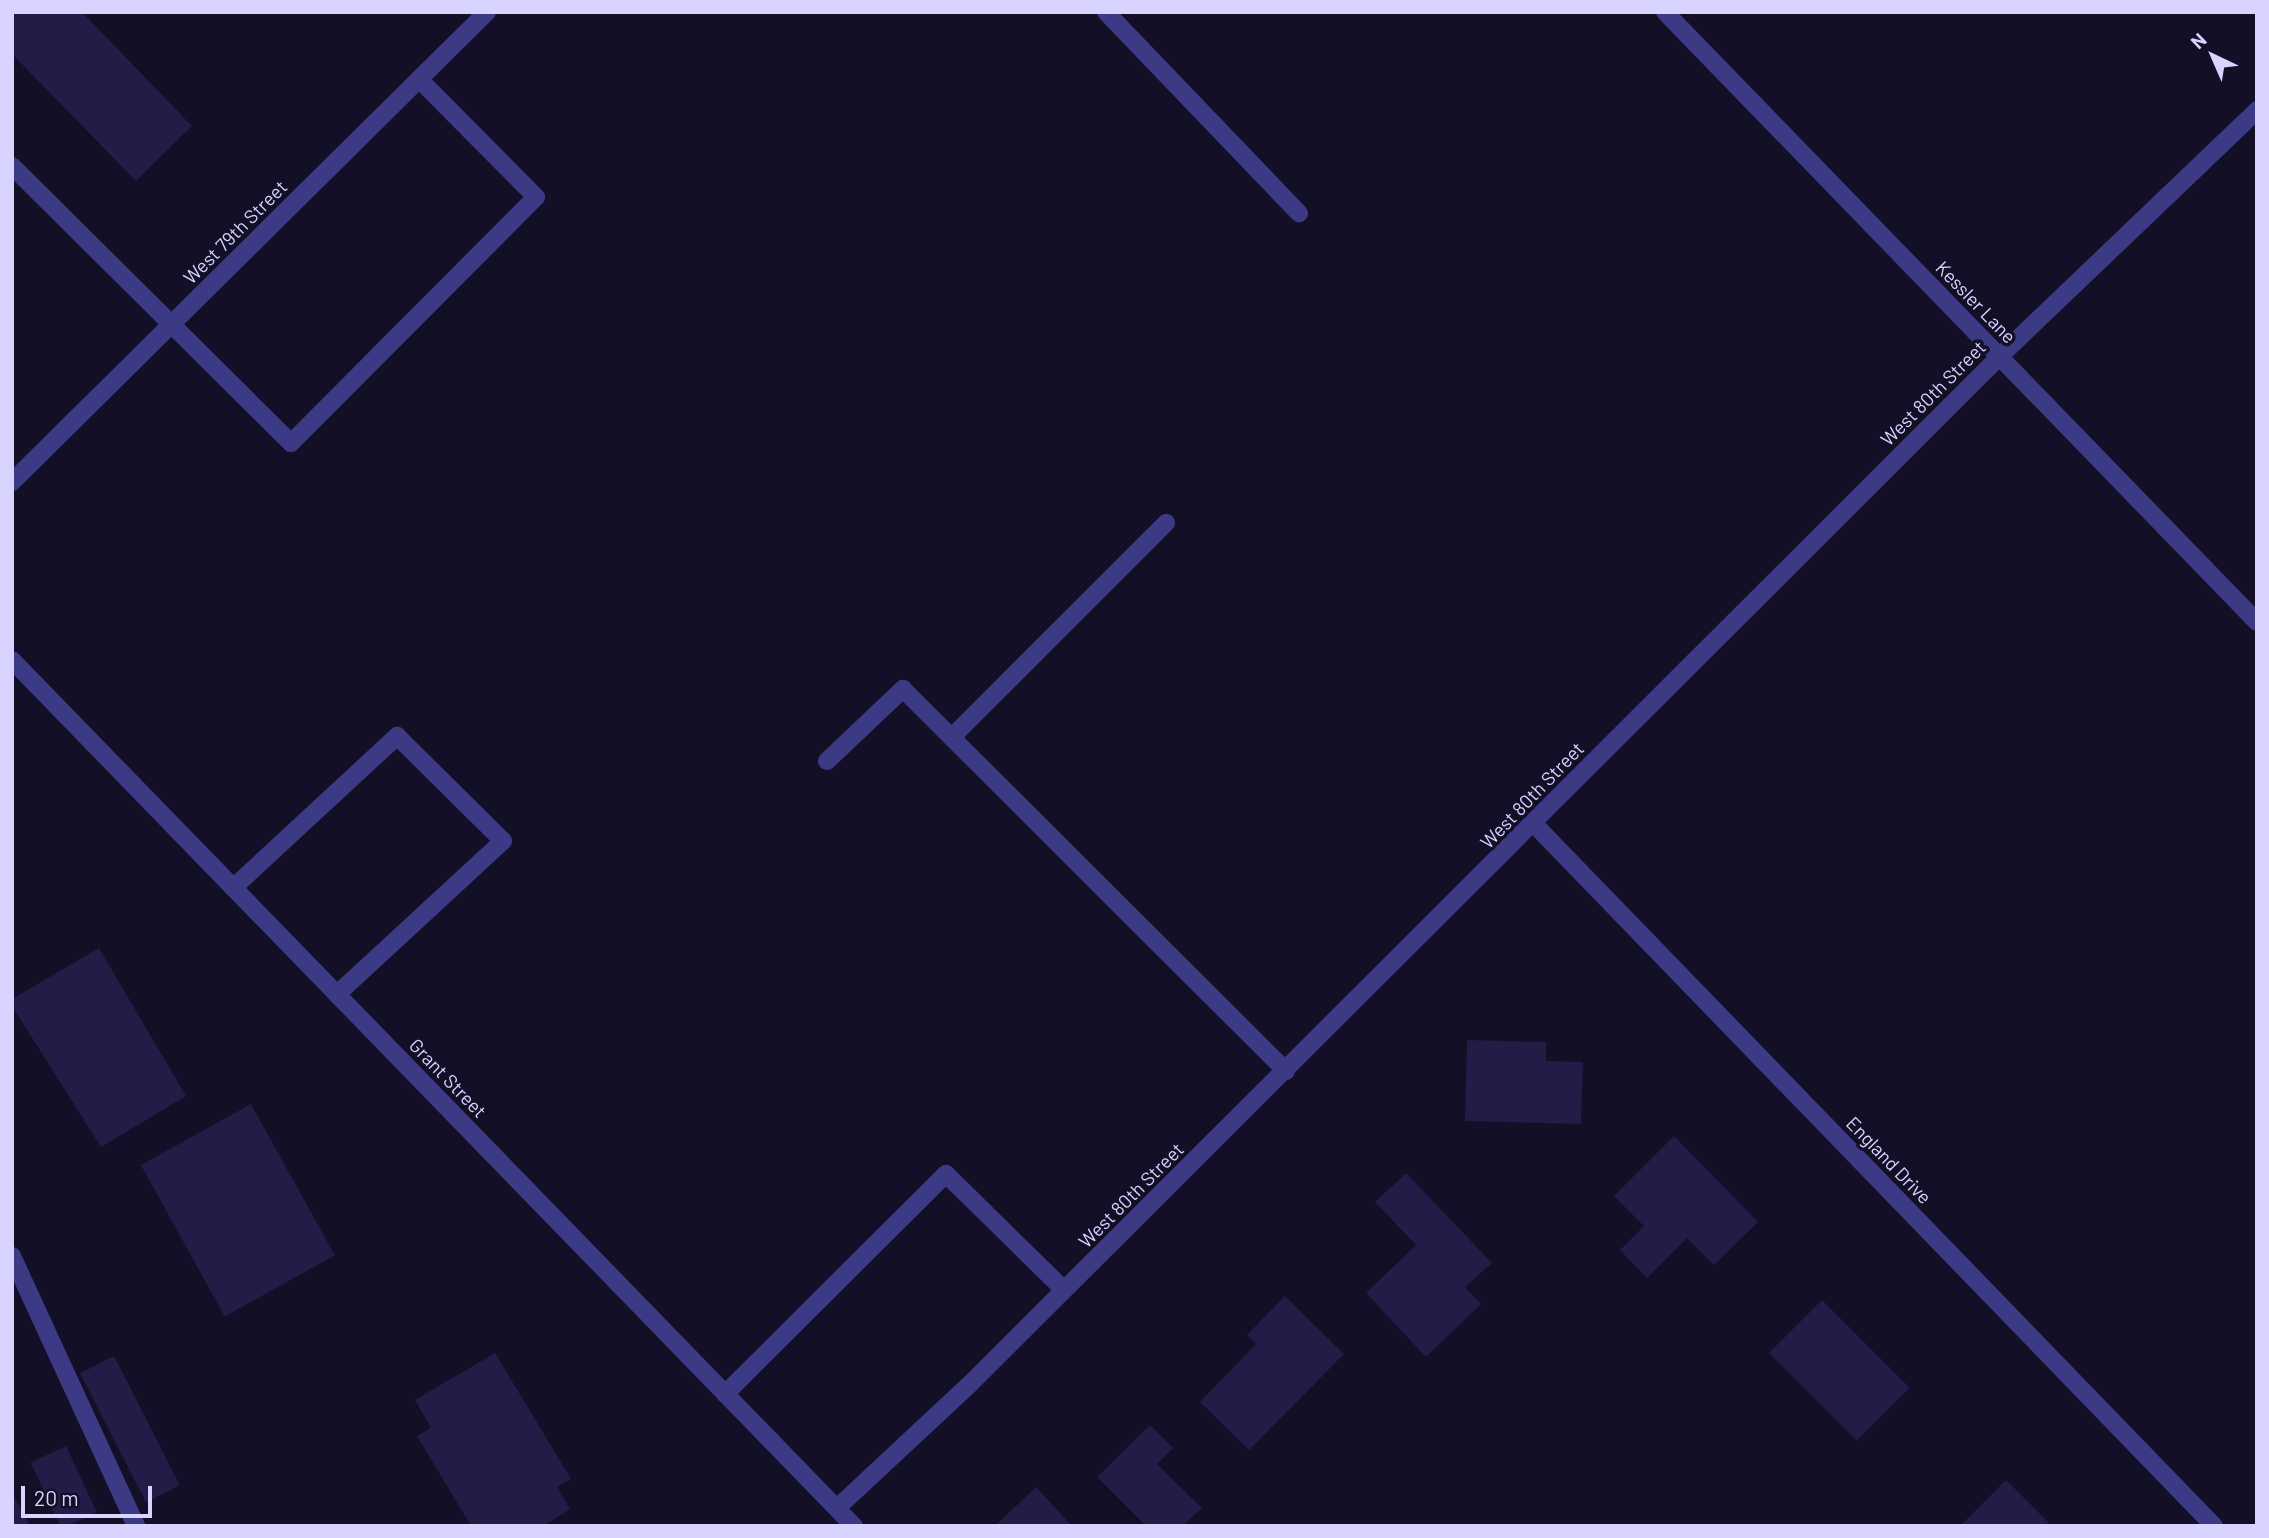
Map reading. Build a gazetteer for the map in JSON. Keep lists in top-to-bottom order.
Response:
{
  "streets": {
    "street": [
      "West 79th Street",
      "Kessler Lane",
      "West 80th Street",
      "Grant Street",
      "England Drive"
    ]
  },
  "crossings": [
    ["Kessler Lane", "West 80th Street"],
    ["West 80th Street", "Grant Street"],
    ["West 80th Street", "England Drive"]
  ],
  "scale_bar": "20 m",
  "north": "top left"
}
